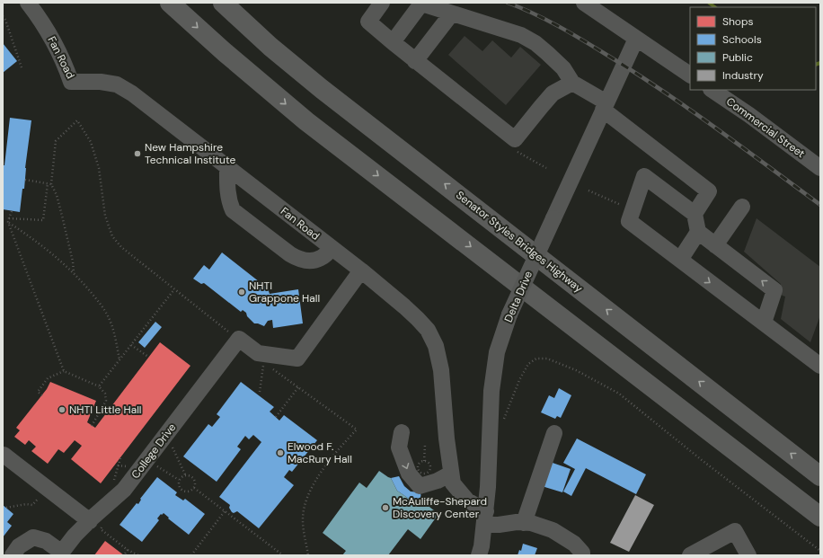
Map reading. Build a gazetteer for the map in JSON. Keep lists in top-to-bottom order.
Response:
{
  "streets": {
    "highway": ["Senator Styles Bridges Highway"],
    "street": [
      "Fan Road",
      "Commercial Street",
      "Delta Drive",
      "College Drive"
    ]
  },
  "crossings": [
    ["Fan Road", "Delta Drive"]
  ],
  "places": [
    "New Hampshire Technical Institute",
    "NHTI Grappone Hall",
    "NHTI Little Hall",
    "Elwood F. MacRury Hall",
    "McAuliffe-Shepard Discovery Center"
  ],
  "legend": [
    "Shops",
    "Schools",
    "Public",
    "Industry"
  ]
}
